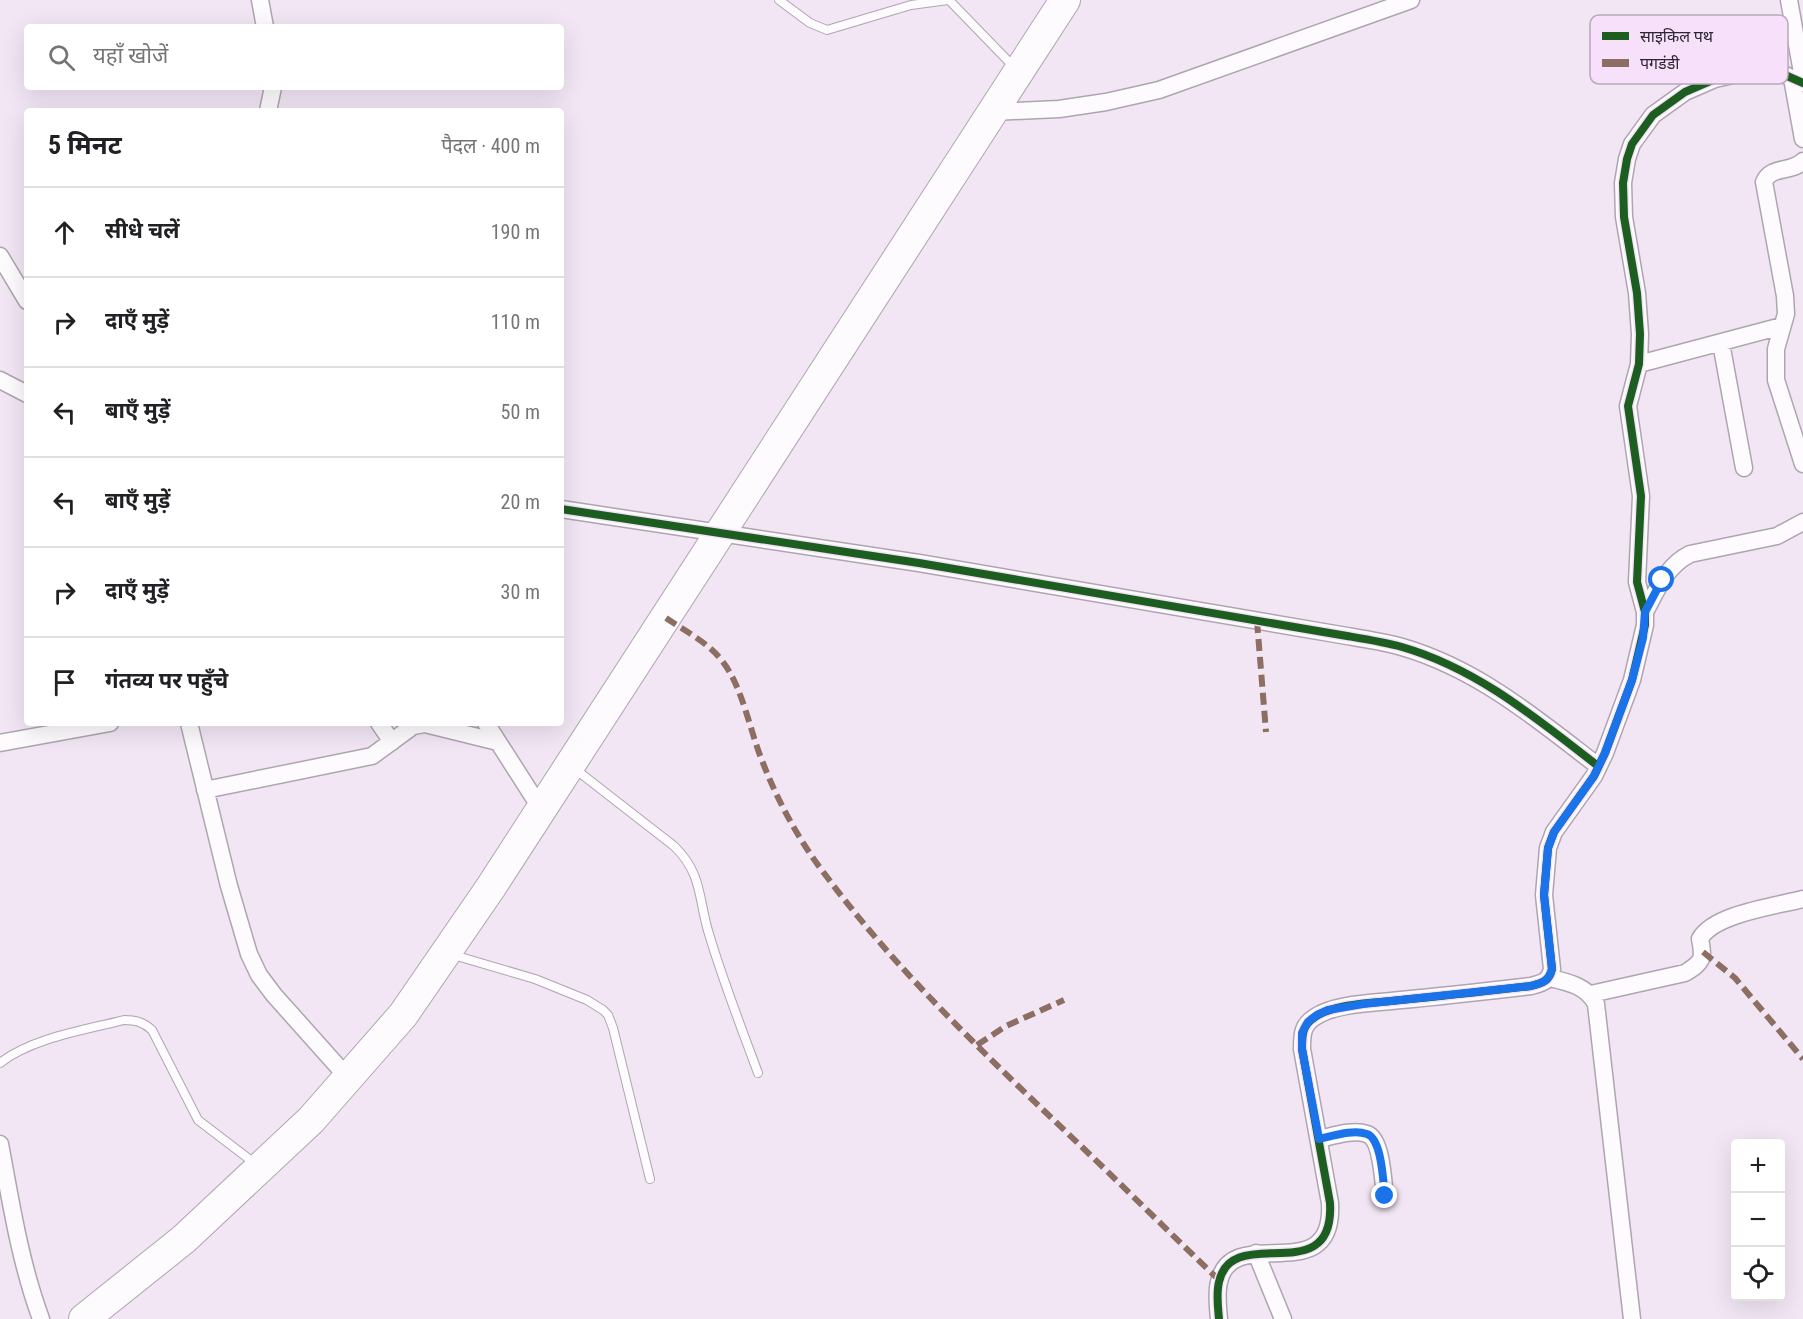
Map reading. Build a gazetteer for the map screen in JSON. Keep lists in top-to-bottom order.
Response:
{
  "legend": ["साइकिल पथ", "पगडंडी"],
  "page": {
    "search": "यहाँ खोजें",
    "heading": ["5 मिनट", "पैदल · 400 m"],
    "list": [
      ["सीधे चलें", "190 m"],
      ["दाएँ मुड़ें", "110 m"],
      ["बाएँ मुड़ें", "50 m"],
      ["बाएँ मुड़ें", "20 m"],
      ["दाएँ मुड़ें", "30 m"],
      "गंतव्य पर पहुँचे"
    ],
    "map_buttons": ["+", "−"]
  }
}
